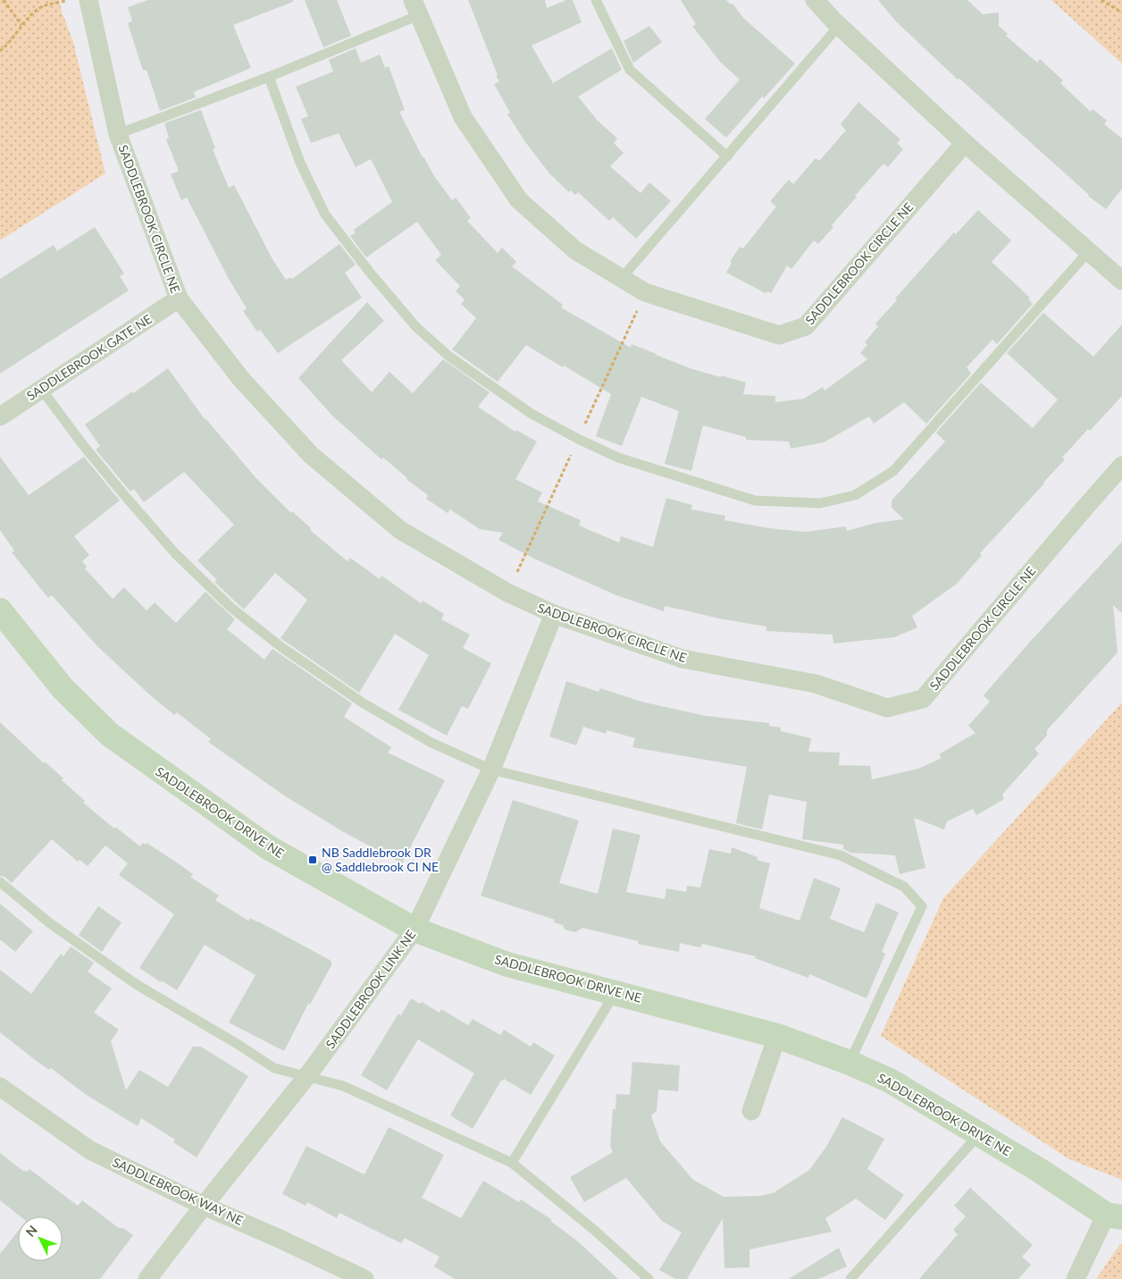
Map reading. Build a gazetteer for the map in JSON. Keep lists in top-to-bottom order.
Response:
{
  "streets": {
    "street": [
      "SADDLEBROOK CIRCLE NE",
      "SADDLEBROOK GATE NE",
      "SADDLEBROOK DRIVE NE",
      "SADDLEBROOK LINK NE",
      "SADDLEBROOK WAY NE"
    ]
  },
  "crossings": [
    ["SADDLEBROOK CIRCLE NE", "SADDLEBROOK GATE NE"],
    ["SADDLEBROOK CIRCLE NE", "SADDLEBROOK LINK NE"],
    ["SADDLEBROOK DRIVE NE", "SADDLEBROOK LINK NE"],
    ["SADDLEBROOK LINK NE", "SADDLEBROOK WAY NE"]
  ],
  "places": {
    "transit": ["NB Saddlebrook DR @ Saddlebrook CI NE"]
  },
  "north": "top left"
}
